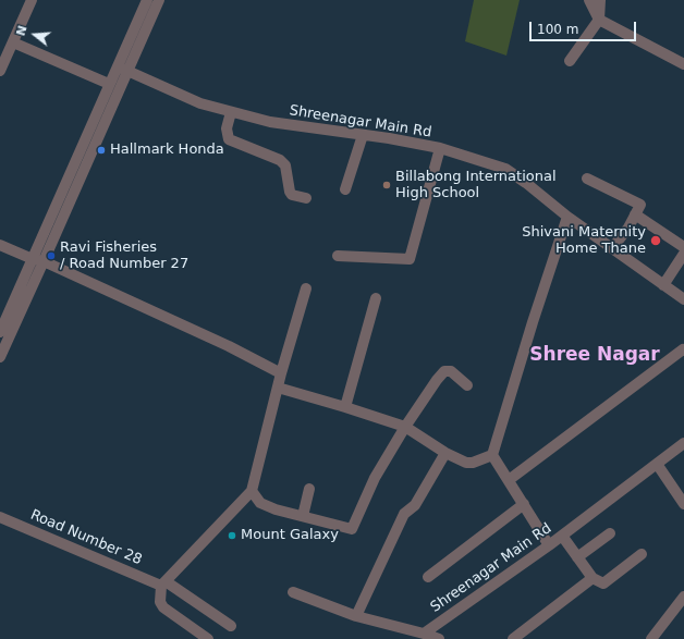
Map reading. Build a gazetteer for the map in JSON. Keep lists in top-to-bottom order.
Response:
{
  "streets": {
    "street": ["Shreenagar Main Rd", "Road Number 28"]
  },
  "districts": ["Shree Nagar"],
  "places": [
    "Hallmark Honda",
    "Billabong International High School",
    "Shivani Maternity Home Thane",
    "Ravi Fisheries / Road Number 27",
    "Mount Galaxy"
  ],
  "scale_bar": "100 m",
  "north": "left"
}
